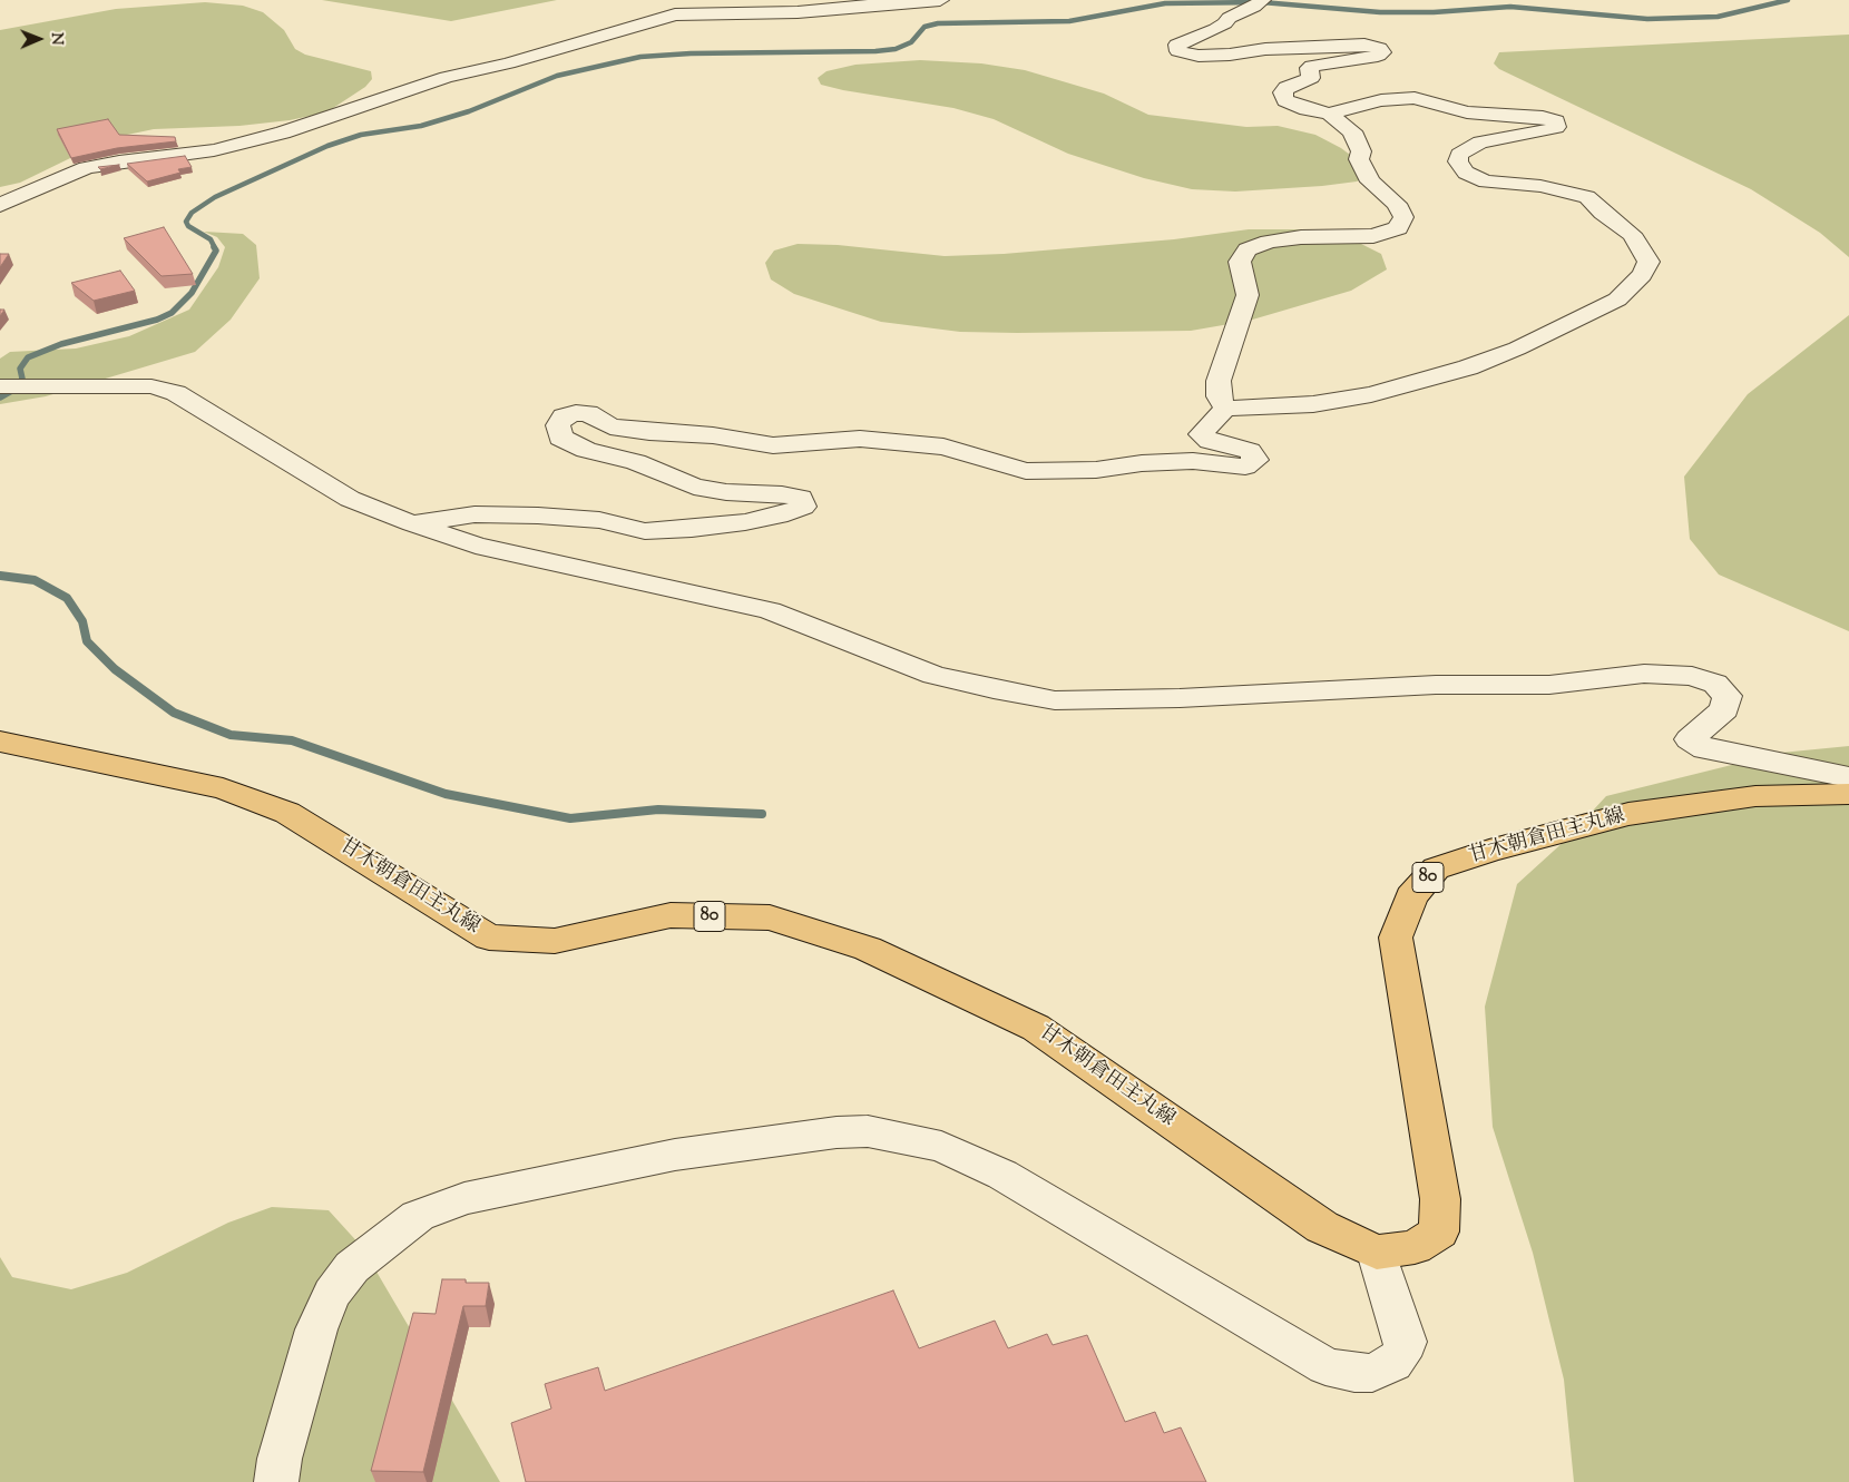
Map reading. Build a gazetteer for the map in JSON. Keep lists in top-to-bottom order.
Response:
{
  "streets": {
    "main road": ["甘木朝倉田主丸線", "80"]
  },
  "north": "right"
}
